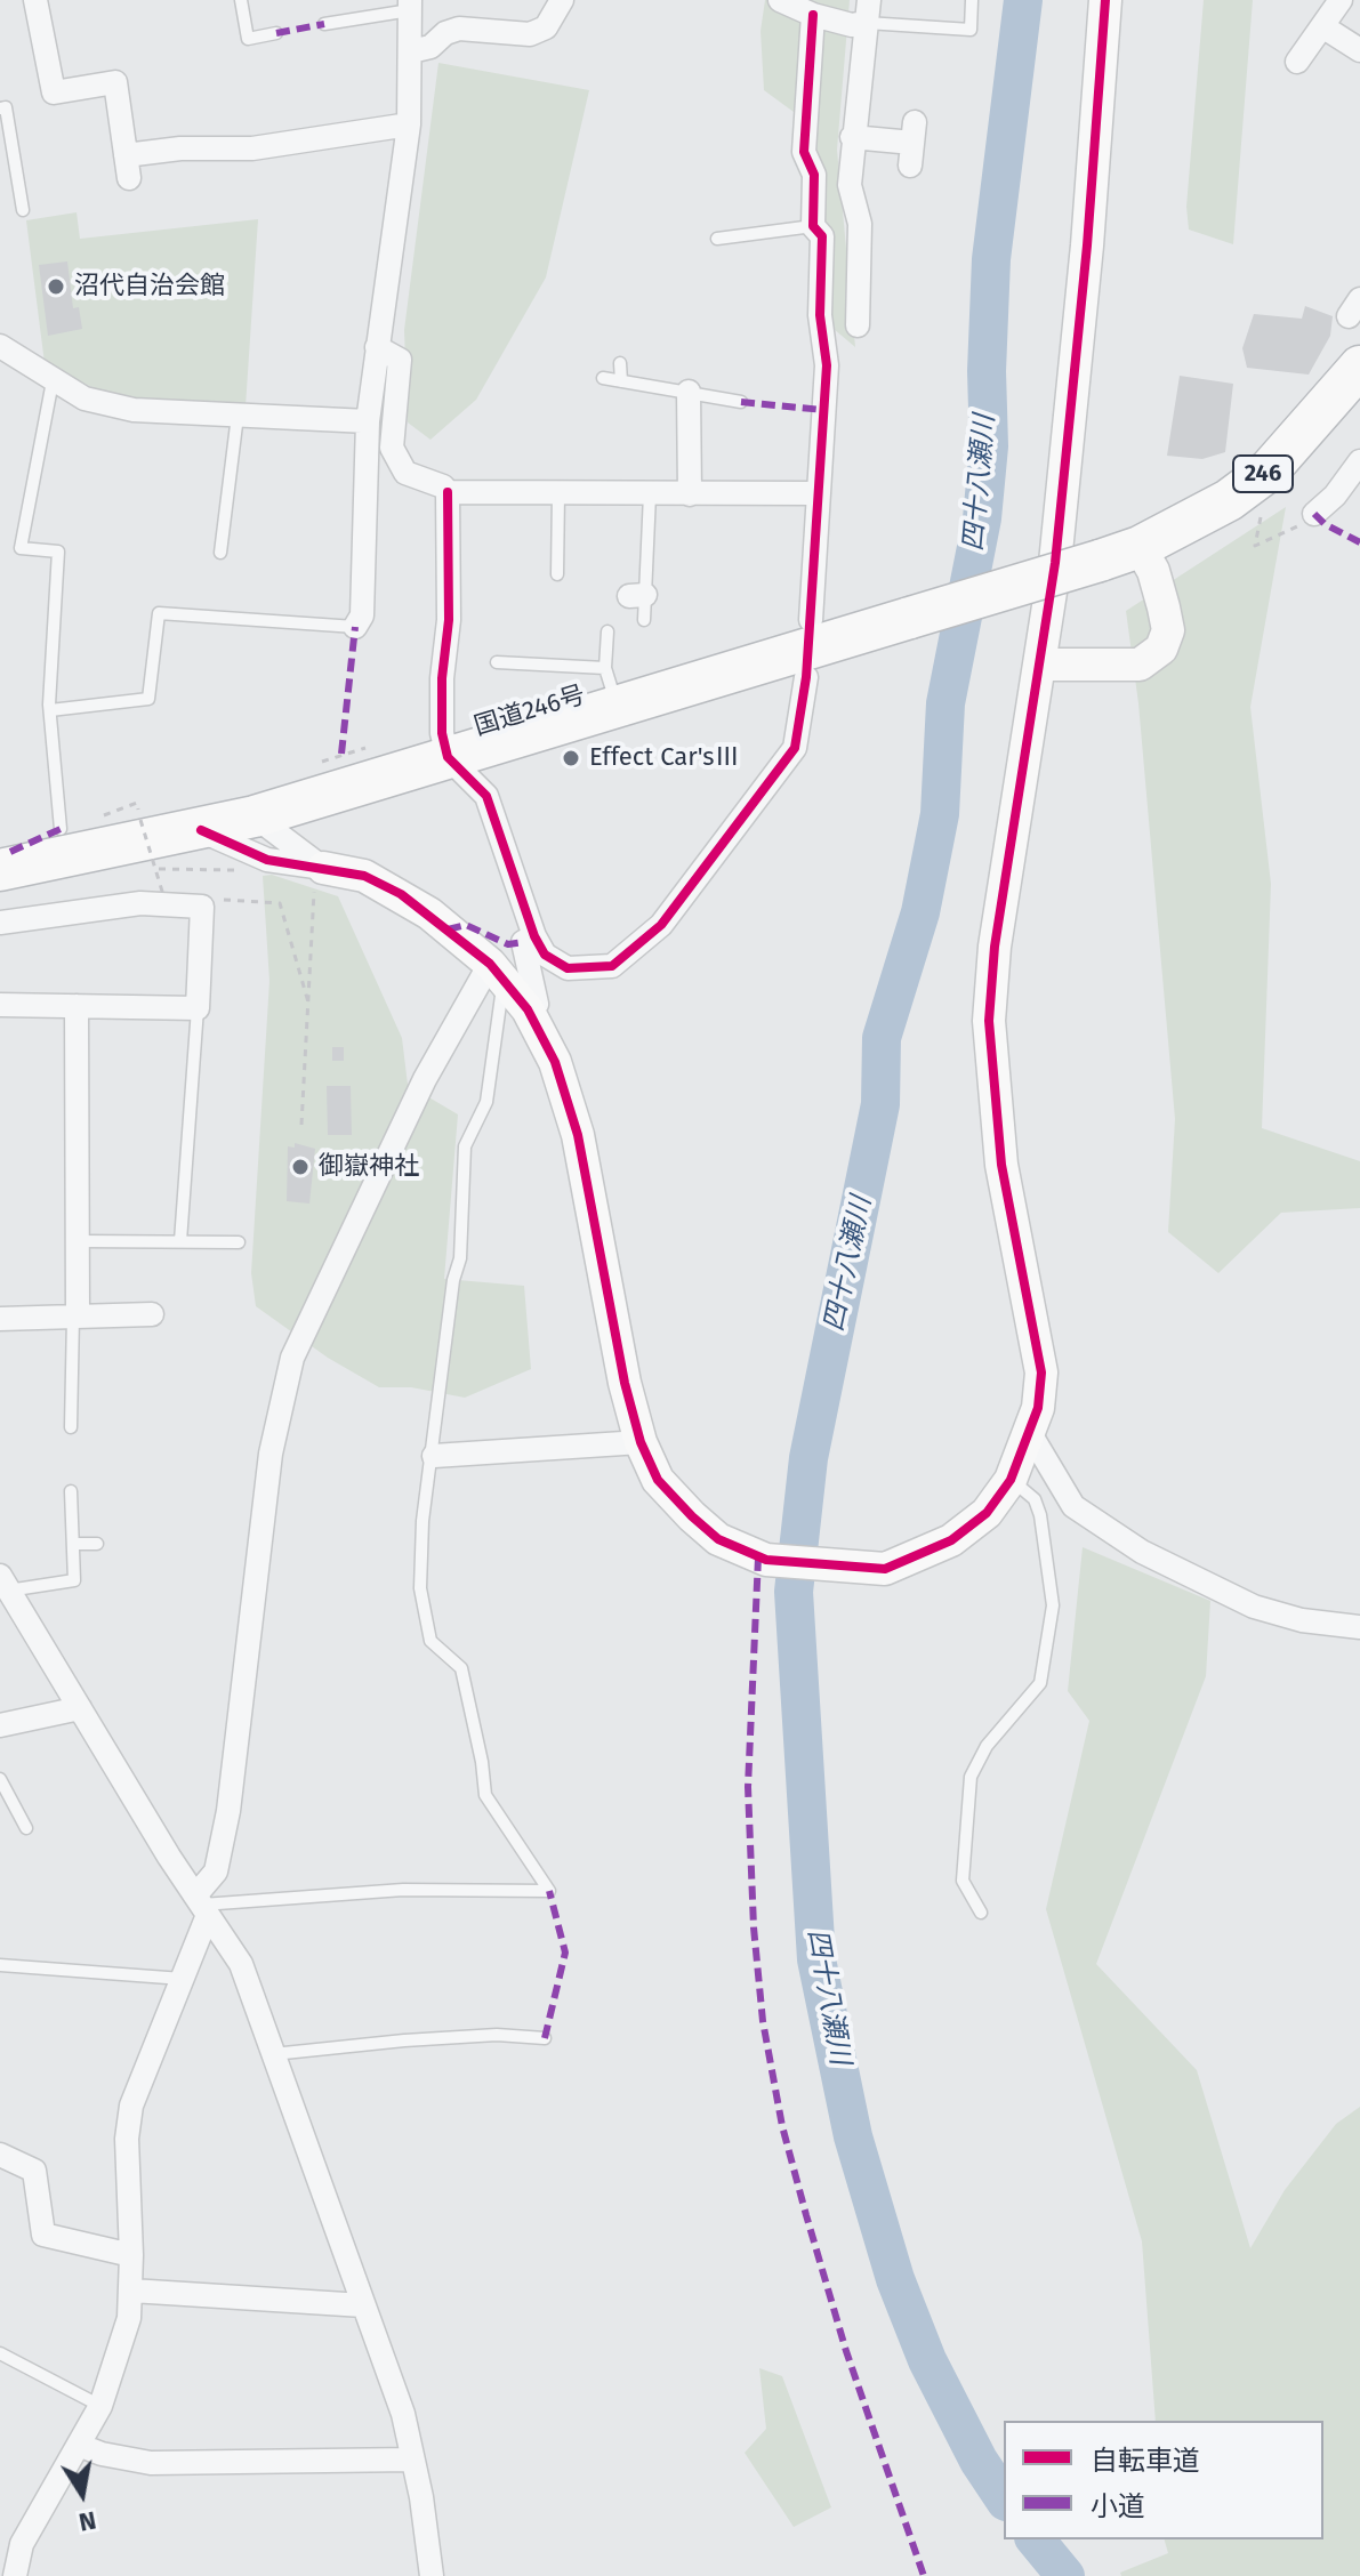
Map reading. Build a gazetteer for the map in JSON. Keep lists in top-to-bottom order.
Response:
{
  "streets": {
    "highway": ["246", "国道246号"]
  },
  "water": ["四十八瀬川"],
  "places": ["沼代自治会館", "Effect Car'sⅢ", "御嶽神社"],
  "legend": ["自転車道", "小道"],
  "north": "bottom"
}
